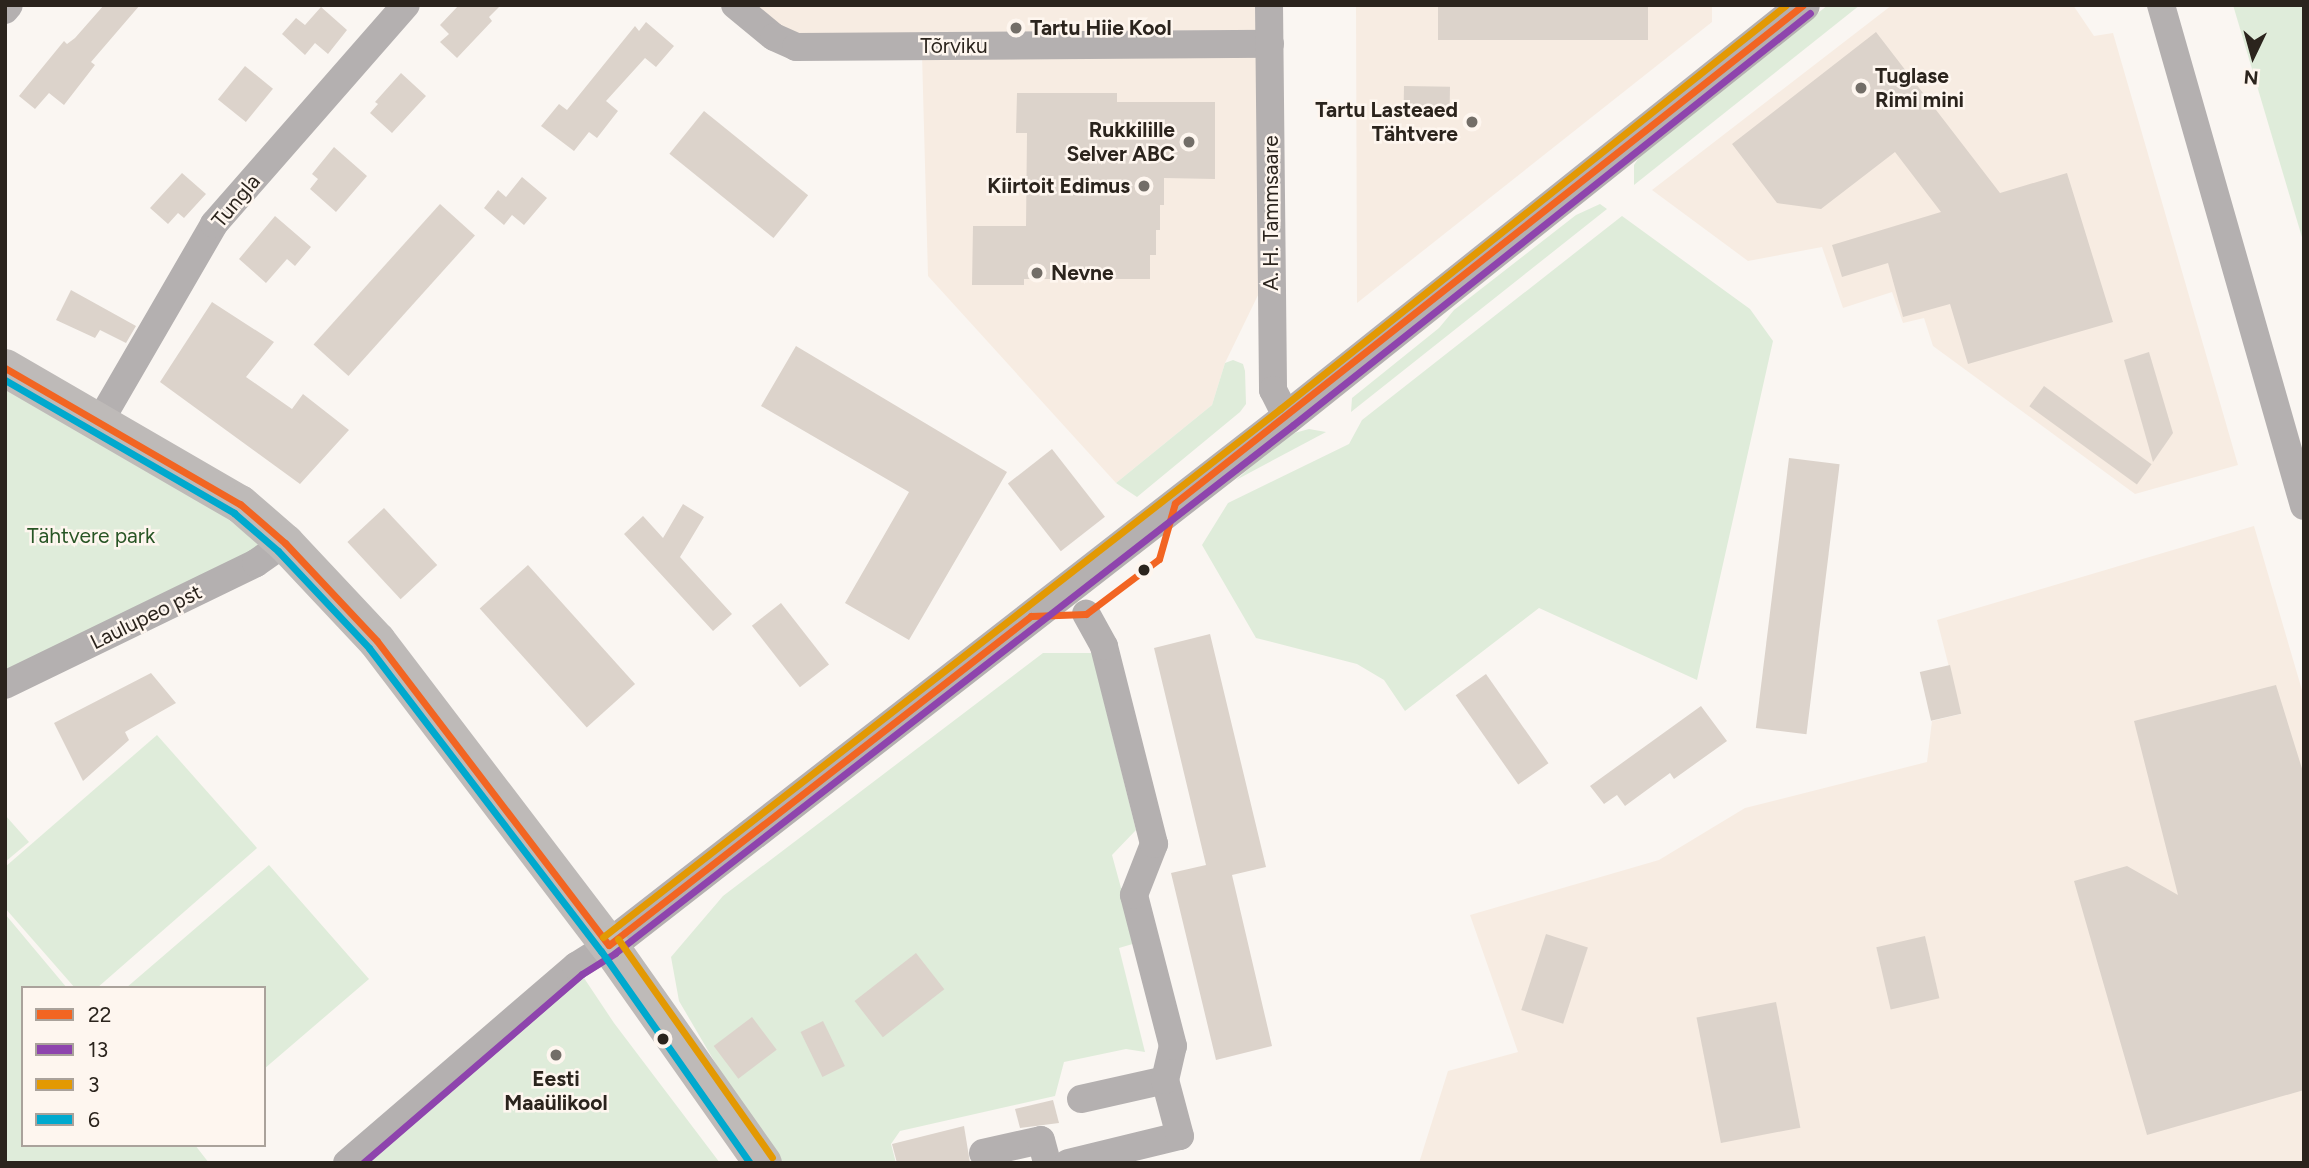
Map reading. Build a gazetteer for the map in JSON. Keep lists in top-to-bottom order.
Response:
{
  "streets": {
    "street": [
      "Tõrviku",
      "Tungla",
      "A. H. Tammsaare",
      "Laulupeo pst"
    ]
  },
  "crossings": [
    ["Tõrviku", "A. H. Tammsaare"]
  ],
  "parks": ["Tähtvere park"],
  "places": [
    "Tartu Hiie Kool",
    "Tuglase Rimi mini",
    "Tartu Lasteaed Tähtvere",
    "Rukkilille Selver ABC",
    "Kiirtoit Edimus",
    "Nevne",
    "Eesti Maaülikool"
  ],
  "lines": [
    "transit line 22",
    "transit line 3",
    "transit line 13",
    "transit line 6"
  ],
  "legend": [
    "22",
    "13",
    "3",
    "6"
  ],
  "north": "bottom"
}
